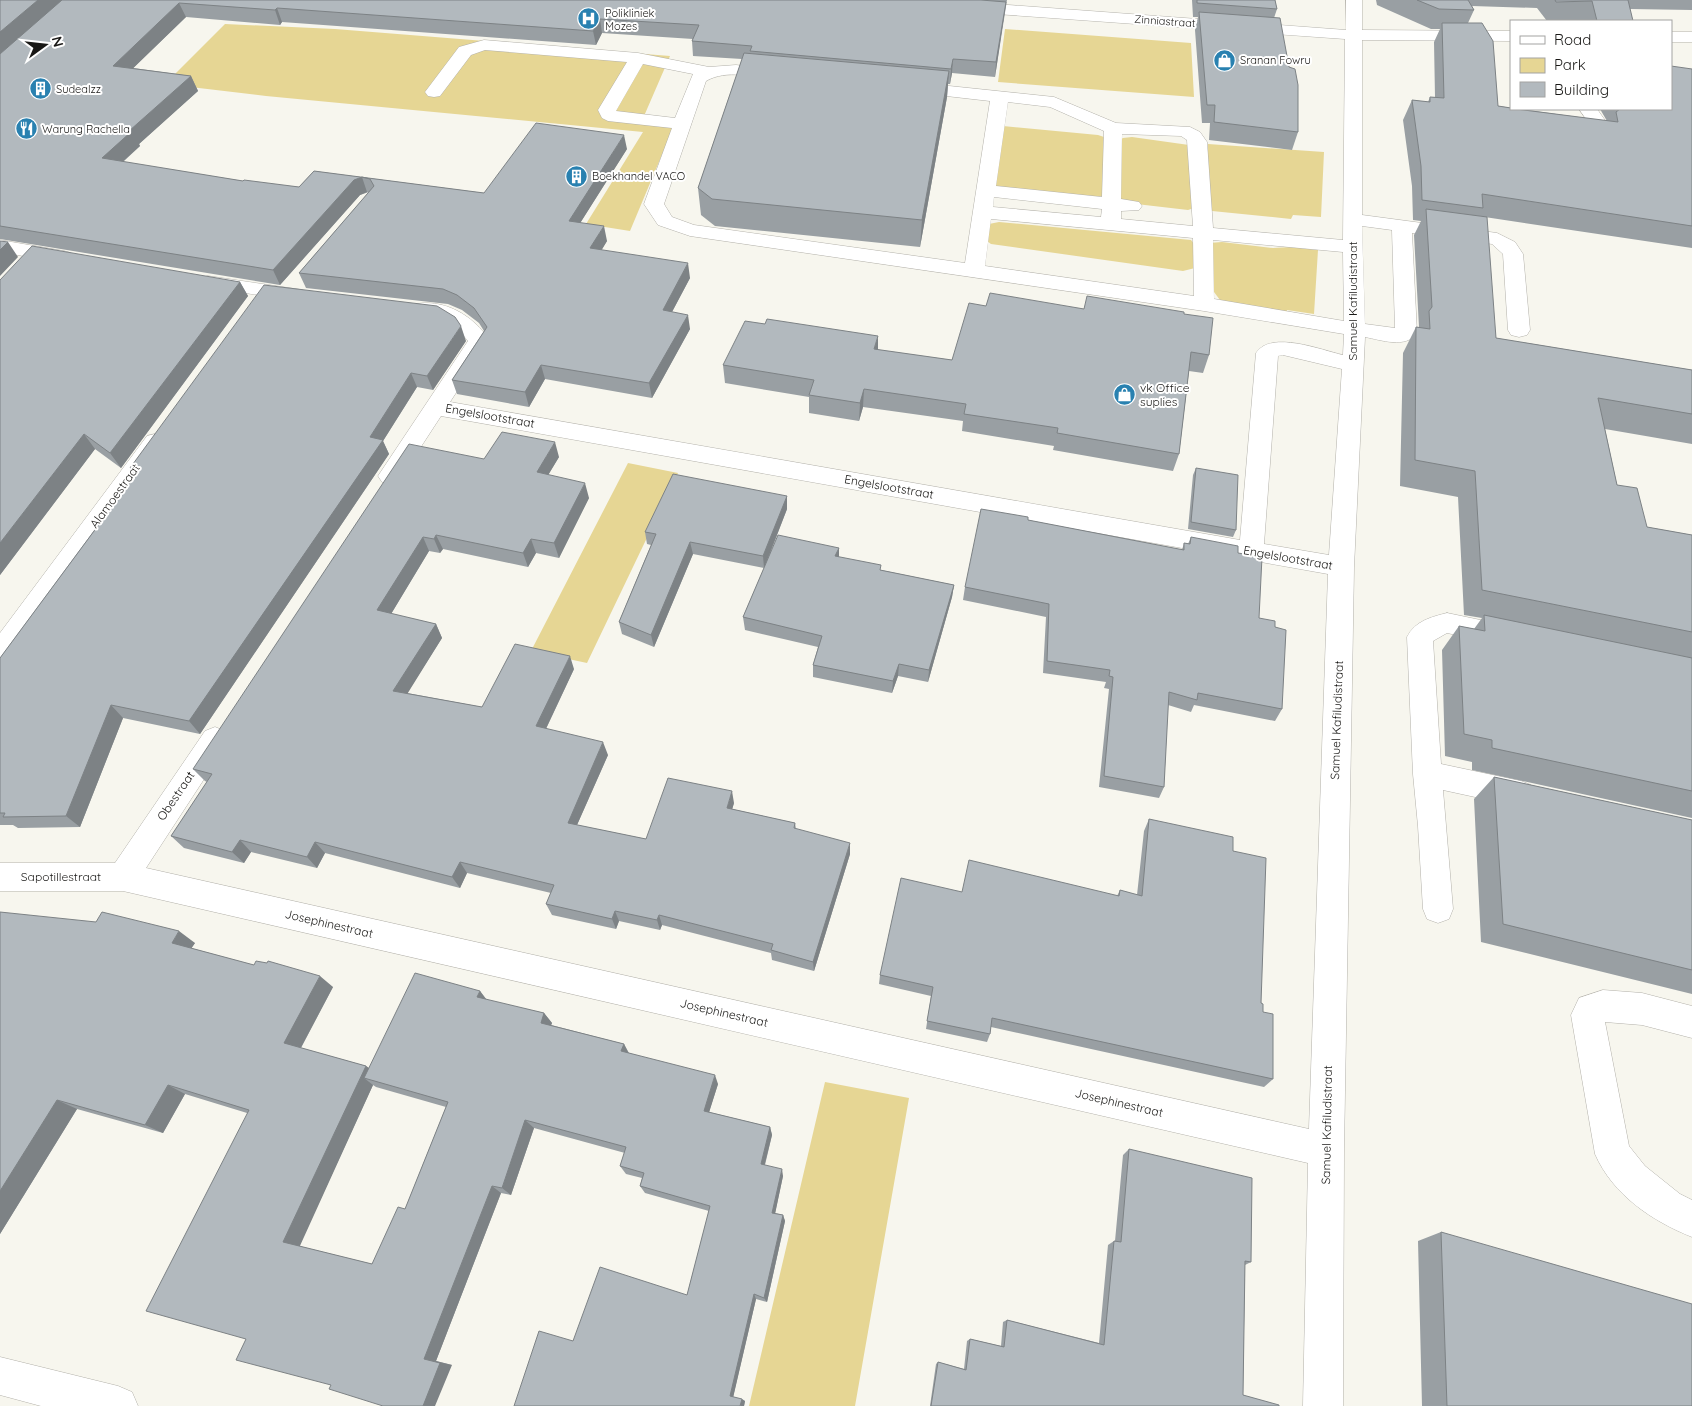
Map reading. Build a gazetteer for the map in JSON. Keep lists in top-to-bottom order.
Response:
{
  "streets": {
    "street": [
      "Zinniastraat",
      "Samuel Kafiludistraat",
      "Engelslootstraat",
      "Alamoestraat",
      "Obestraat",
      "Sapotillestraat",
      "Josephinestraat"
    ]
  },
  "crossings": [
    ["Zinniastraat", "Samuel Kafiludistraat"],
    ["Samuel Kafiludistraat", "Engelslootstraat"],
    ["Samuel Kafiludistraat", "Josephinestraat"],
    ["Obestraat", "Sapotillestraat"],
    ["Obestraat", "Josephinestraat"],
    ["Sapotillestraat", "Josephinestraat"]
  ],
  "places": {
    "hospital": ["Polikliniek Mozes"],
    "shop": ["Sranan Fowru", "vk Office suplies"],
    "building": ["Sudealzz", "Boekhandel VACO"],
    "restaurant": ["Warung Rachella"]
  },
  "legend": ["Road", "Park", "Building"],
  "north": "right"
}
